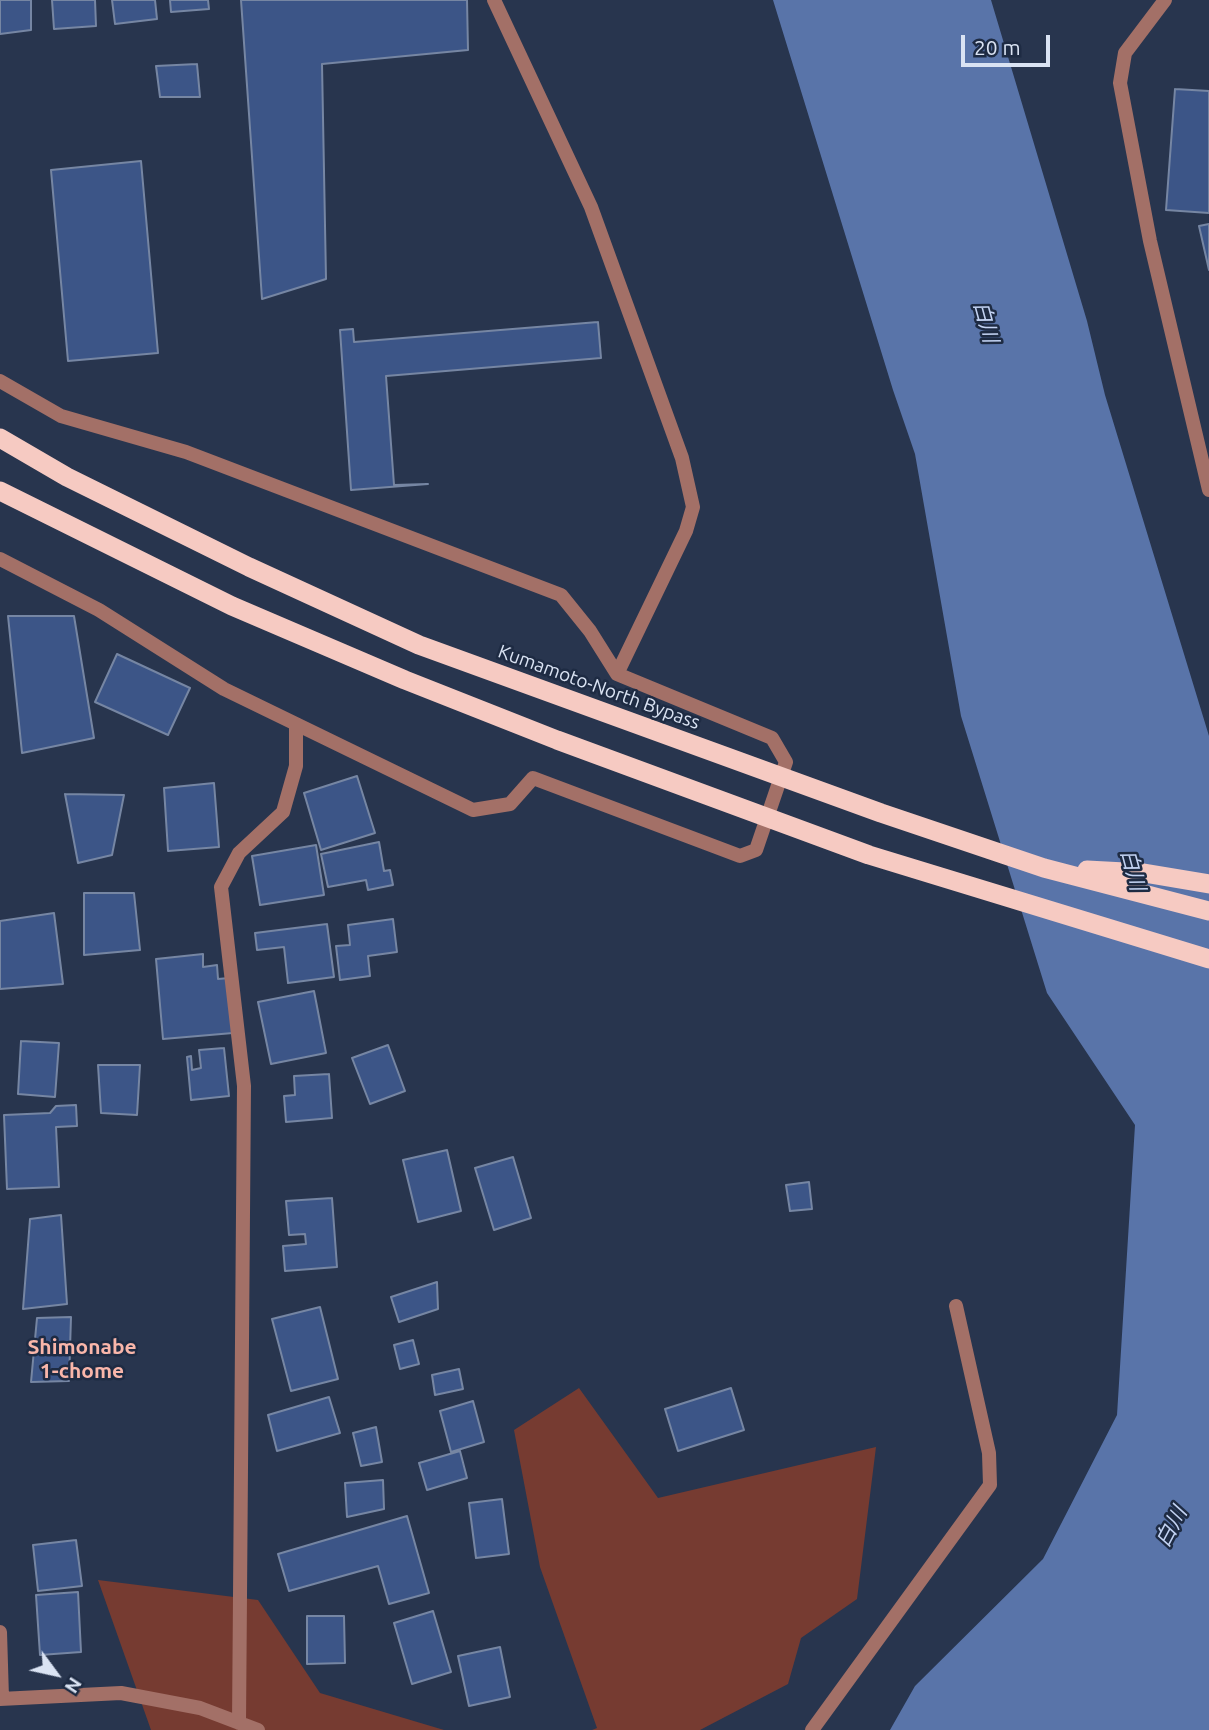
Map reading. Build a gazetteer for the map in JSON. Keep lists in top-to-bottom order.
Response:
{
  "streets": {
    "highway": ["Kumamoto-North Bypass"]
  },
  "districts": ["Shimonabe 1-chome"],
  "water": ["白川"],
  "scale_bar": "20 m",
  "north": "bottom right"
}
